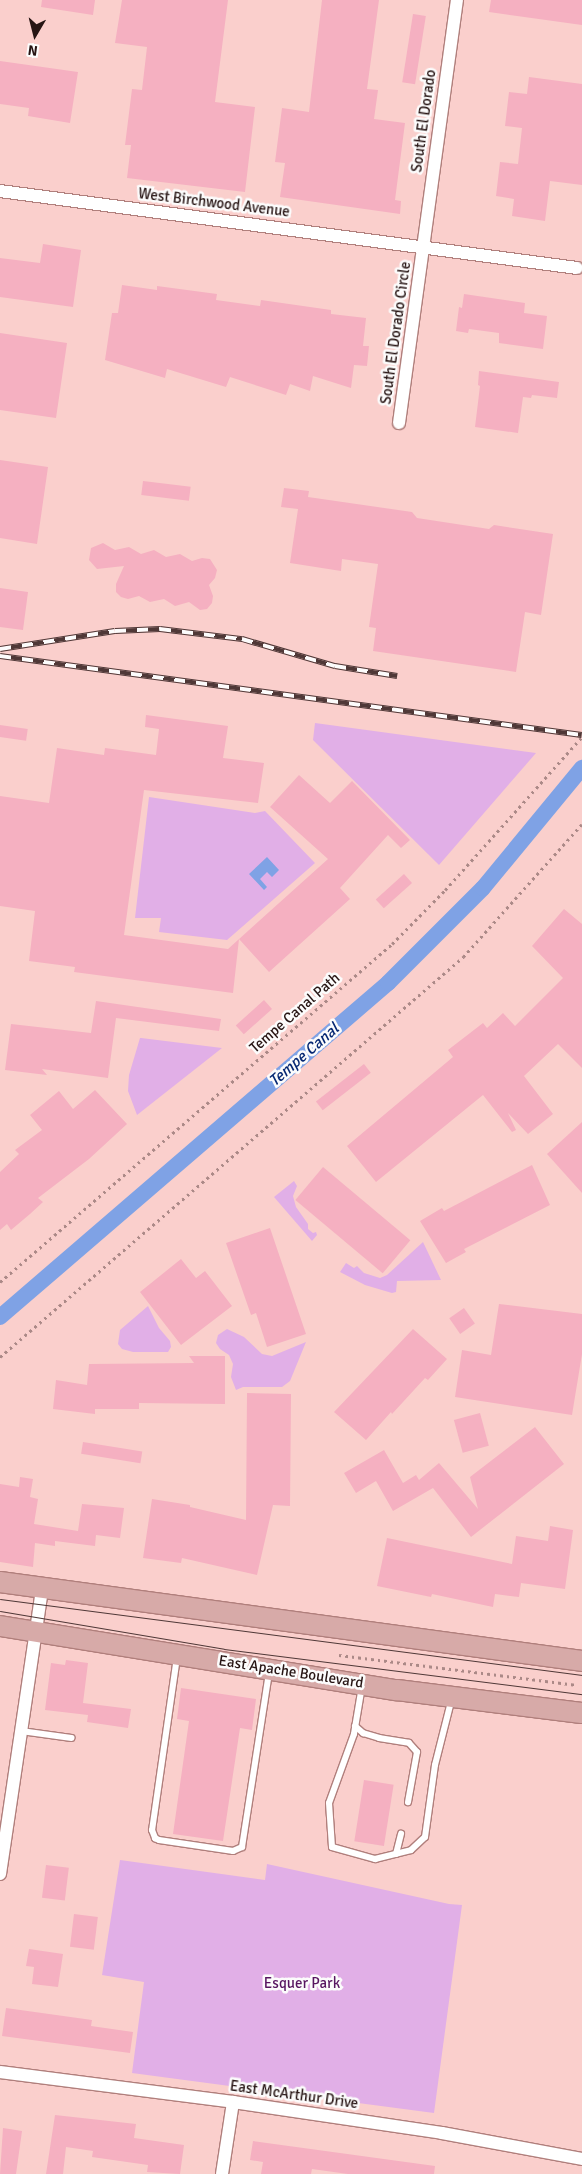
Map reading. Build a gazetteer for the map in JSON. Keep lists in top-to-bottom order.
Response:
{
  "streets": {
    "main road": ["East Apache Boulevard"],
    "street": [
      "South El Dorado",
      "West Birchwood Avenue",
      "South El Dorado Circle",
      "East McArthur Drive"
    ],
    "path": ["Tempe Canal Path"]
  },
  "crossings": [
    ["South El Dorado", "West Birchwood Avenue"],
    ["South El Dorado", "South El Dorado Circle"],
    ["West Birchwood Avenue", "South El Dorado Circle"]
  ],
  "water": ["Tempe Canal"],
  "parks": ["Esquer Park"],
  "north": "bottom"
}
